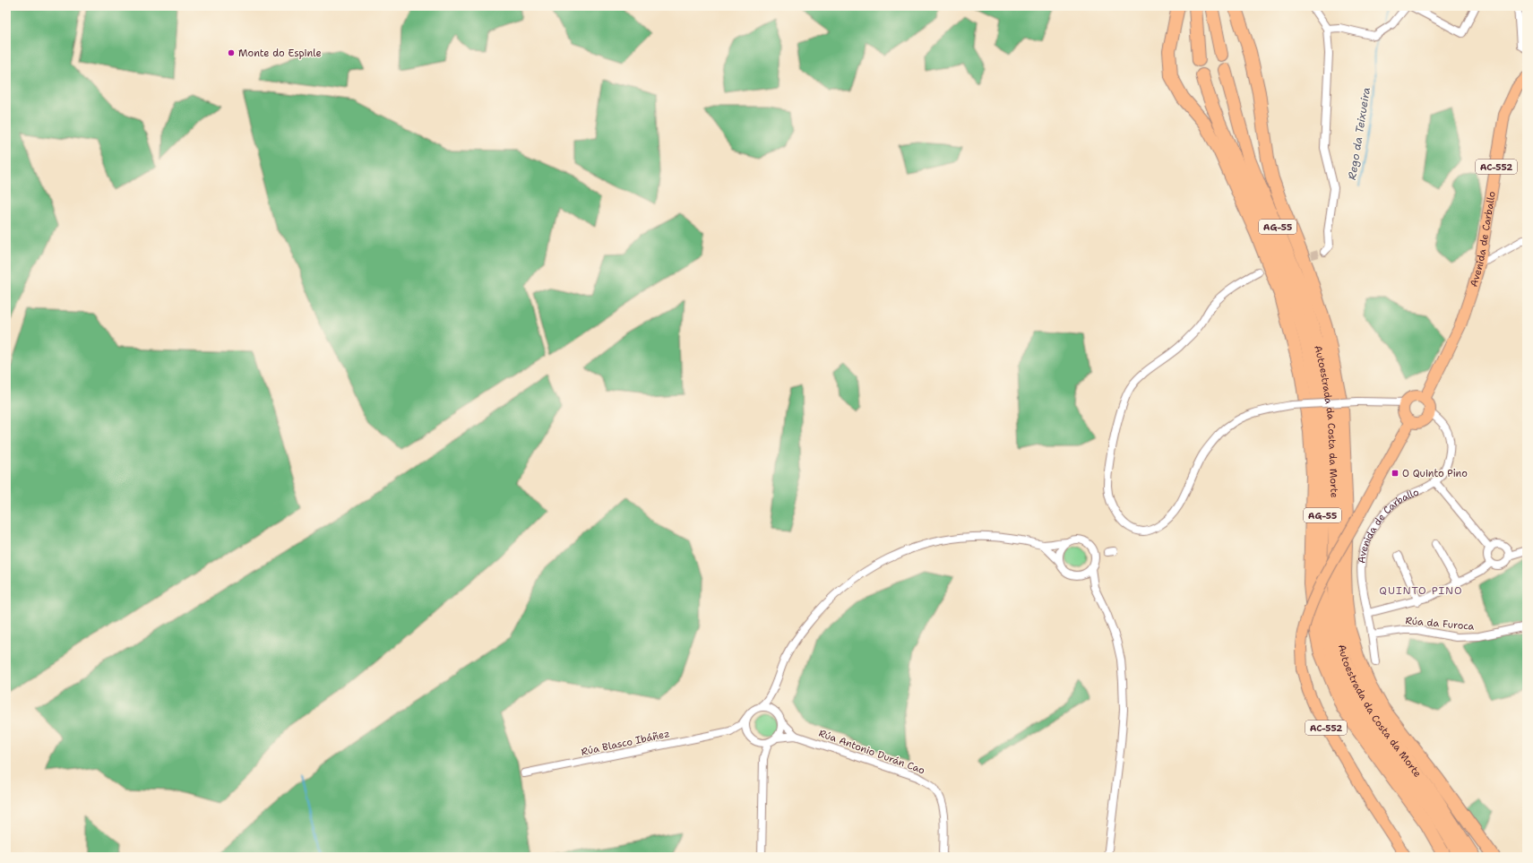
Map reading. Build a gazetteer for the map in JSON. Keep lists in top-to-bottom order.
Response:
{
  "streets": {
    "highway": ["AG-55", "Autoestrada da Costa da Morte"],
    "main road": ["AC-552", "Avenida de Carballo"],
    "street": ["Rúa da Furoca", "Rúa Blasco Ibáñez", "Rúa Antonio Durán Cao"]
  },
  "crossings": [
    ["AC-552", "Avenida de Carballo"],
    ["Avenida de Carballo", "Rúa da Furoca"],
    ["Rúa Blasco Ibáñez", "Rúa Antonio Durán Cao"]
  ],
  "districts": ["QUINTO PINO"],
  "water": ["Rego da Teixueira"],
  "places": {
    "other": ["Monte do Espinle"],
    "transit": ["O Quinto Pino"]
  }
}
